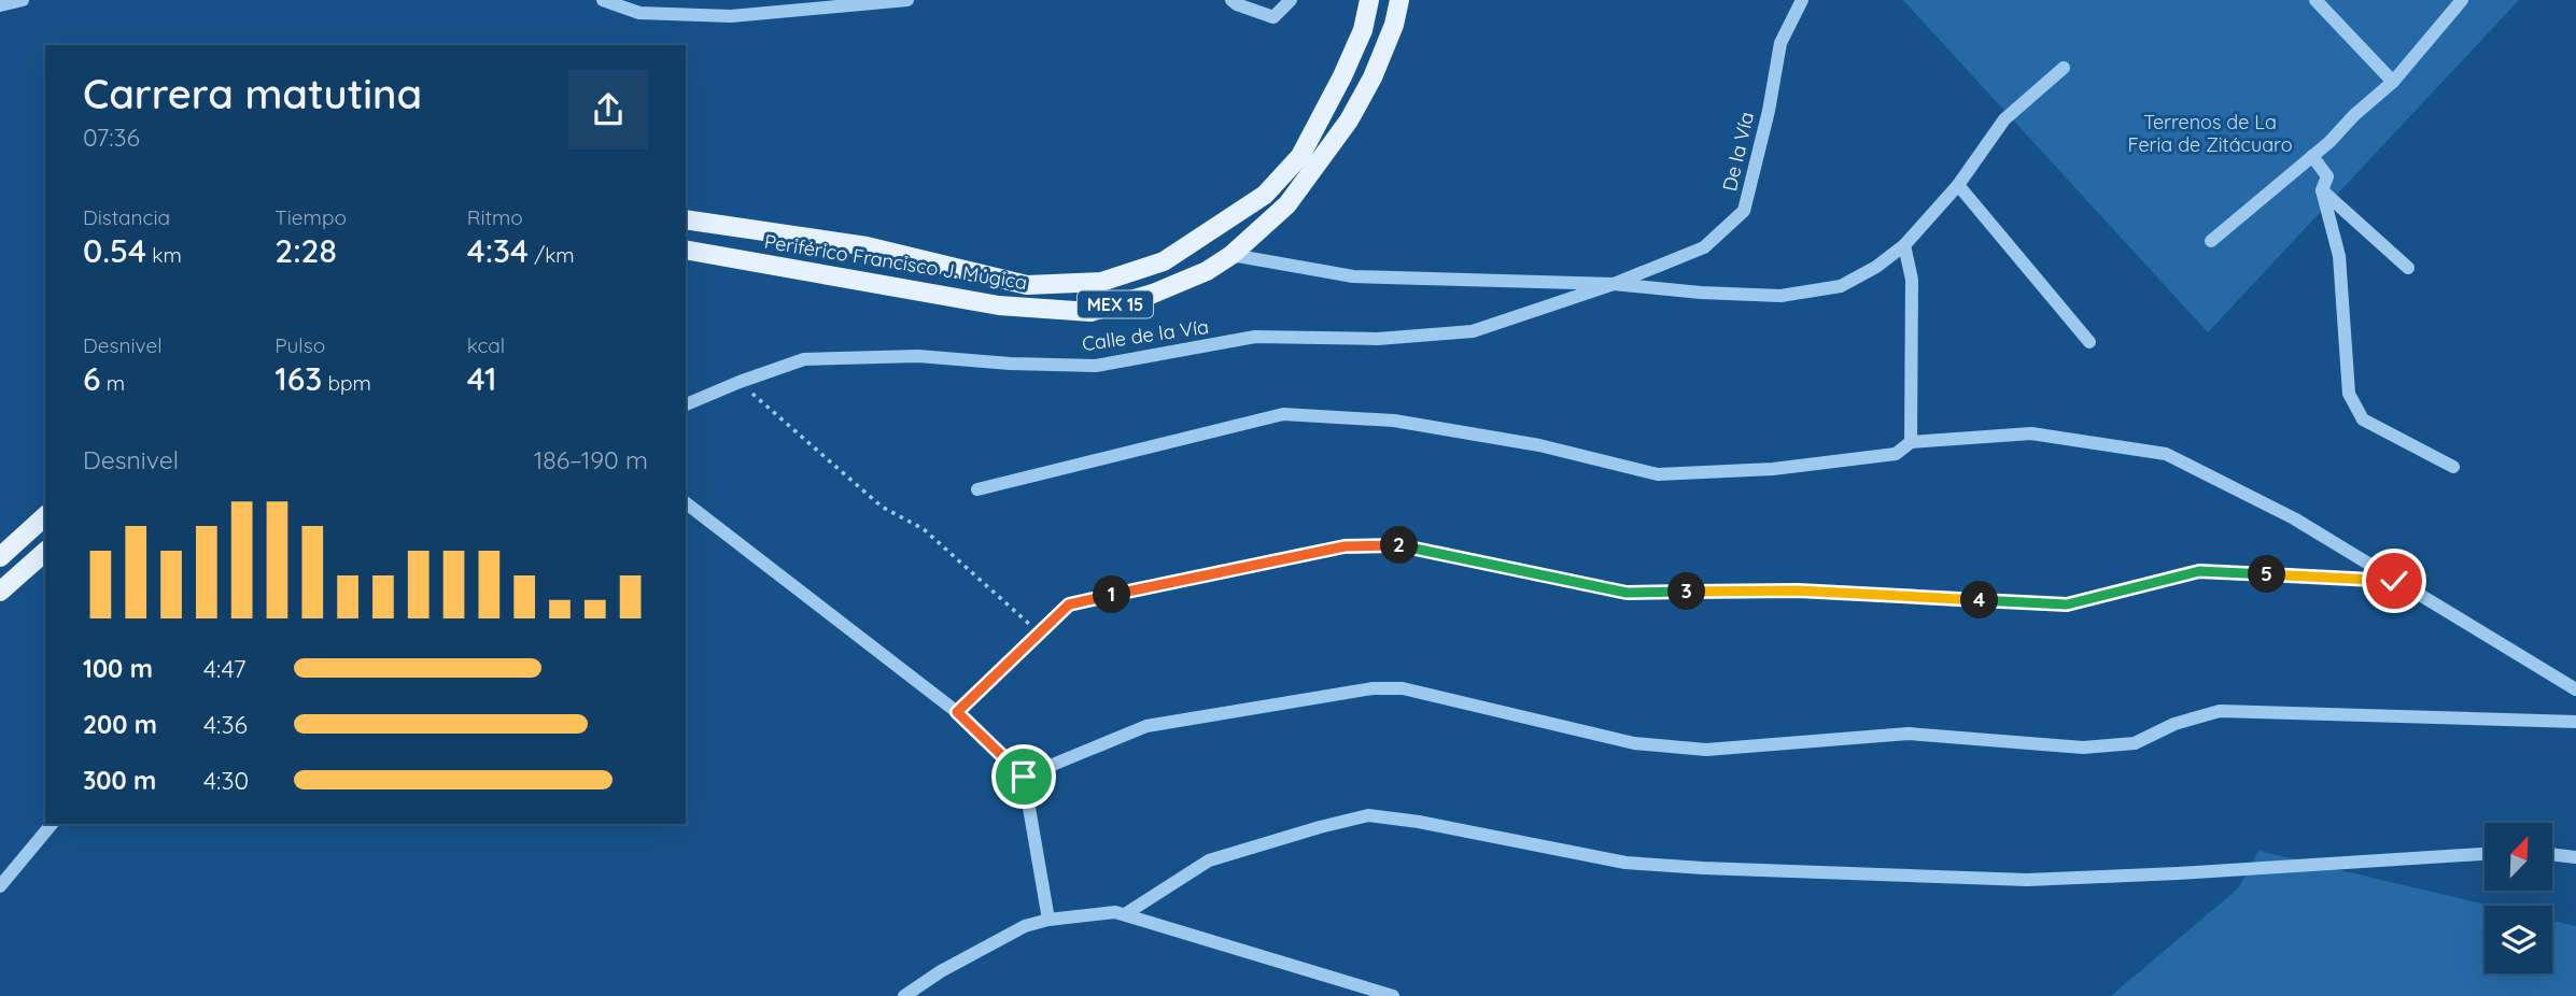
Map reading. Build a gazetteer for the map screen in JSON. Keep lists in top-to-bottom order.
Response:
{
  "streets": {
    "main road": ["Periférico Francisco J. Múgica", "MEX 15"],
    "street": ["De la Vía", "Calle de la Vía"]
  },
  "crossings": [
    ["De la Vía", "Calle de la Vía"]
  ],
  "parks": ["Terrenos de La Feria de Zitácuaro"],
  "north": "top right",
  "page": {
    "heading": ["Carrera matutina", "07:36"],
    "stats": [
      ["Distancia", "0.54 km"],
      ["Tiempo", "2:28"],
      ["Ritmo", "4:34 /km"],
      ["Desnivel", "6 m"],
      ["Pulso", "163 bpm"],
      ["kcal", "41"]
    ],
    "chart": ["Desnivel", "186–190 m"],
    "pins": [
      "2",
      "5",
      "3",
      "1",
      "4"
    ],
    "list": [
      {
        "name": "100 m",
        "note": "4:47"
      },
      {
        "name": "200 m",
        "note": "4:36"
      },
      {
        "name": "300 m",
        "note": "4:30"
      }
    ]
  }
}
